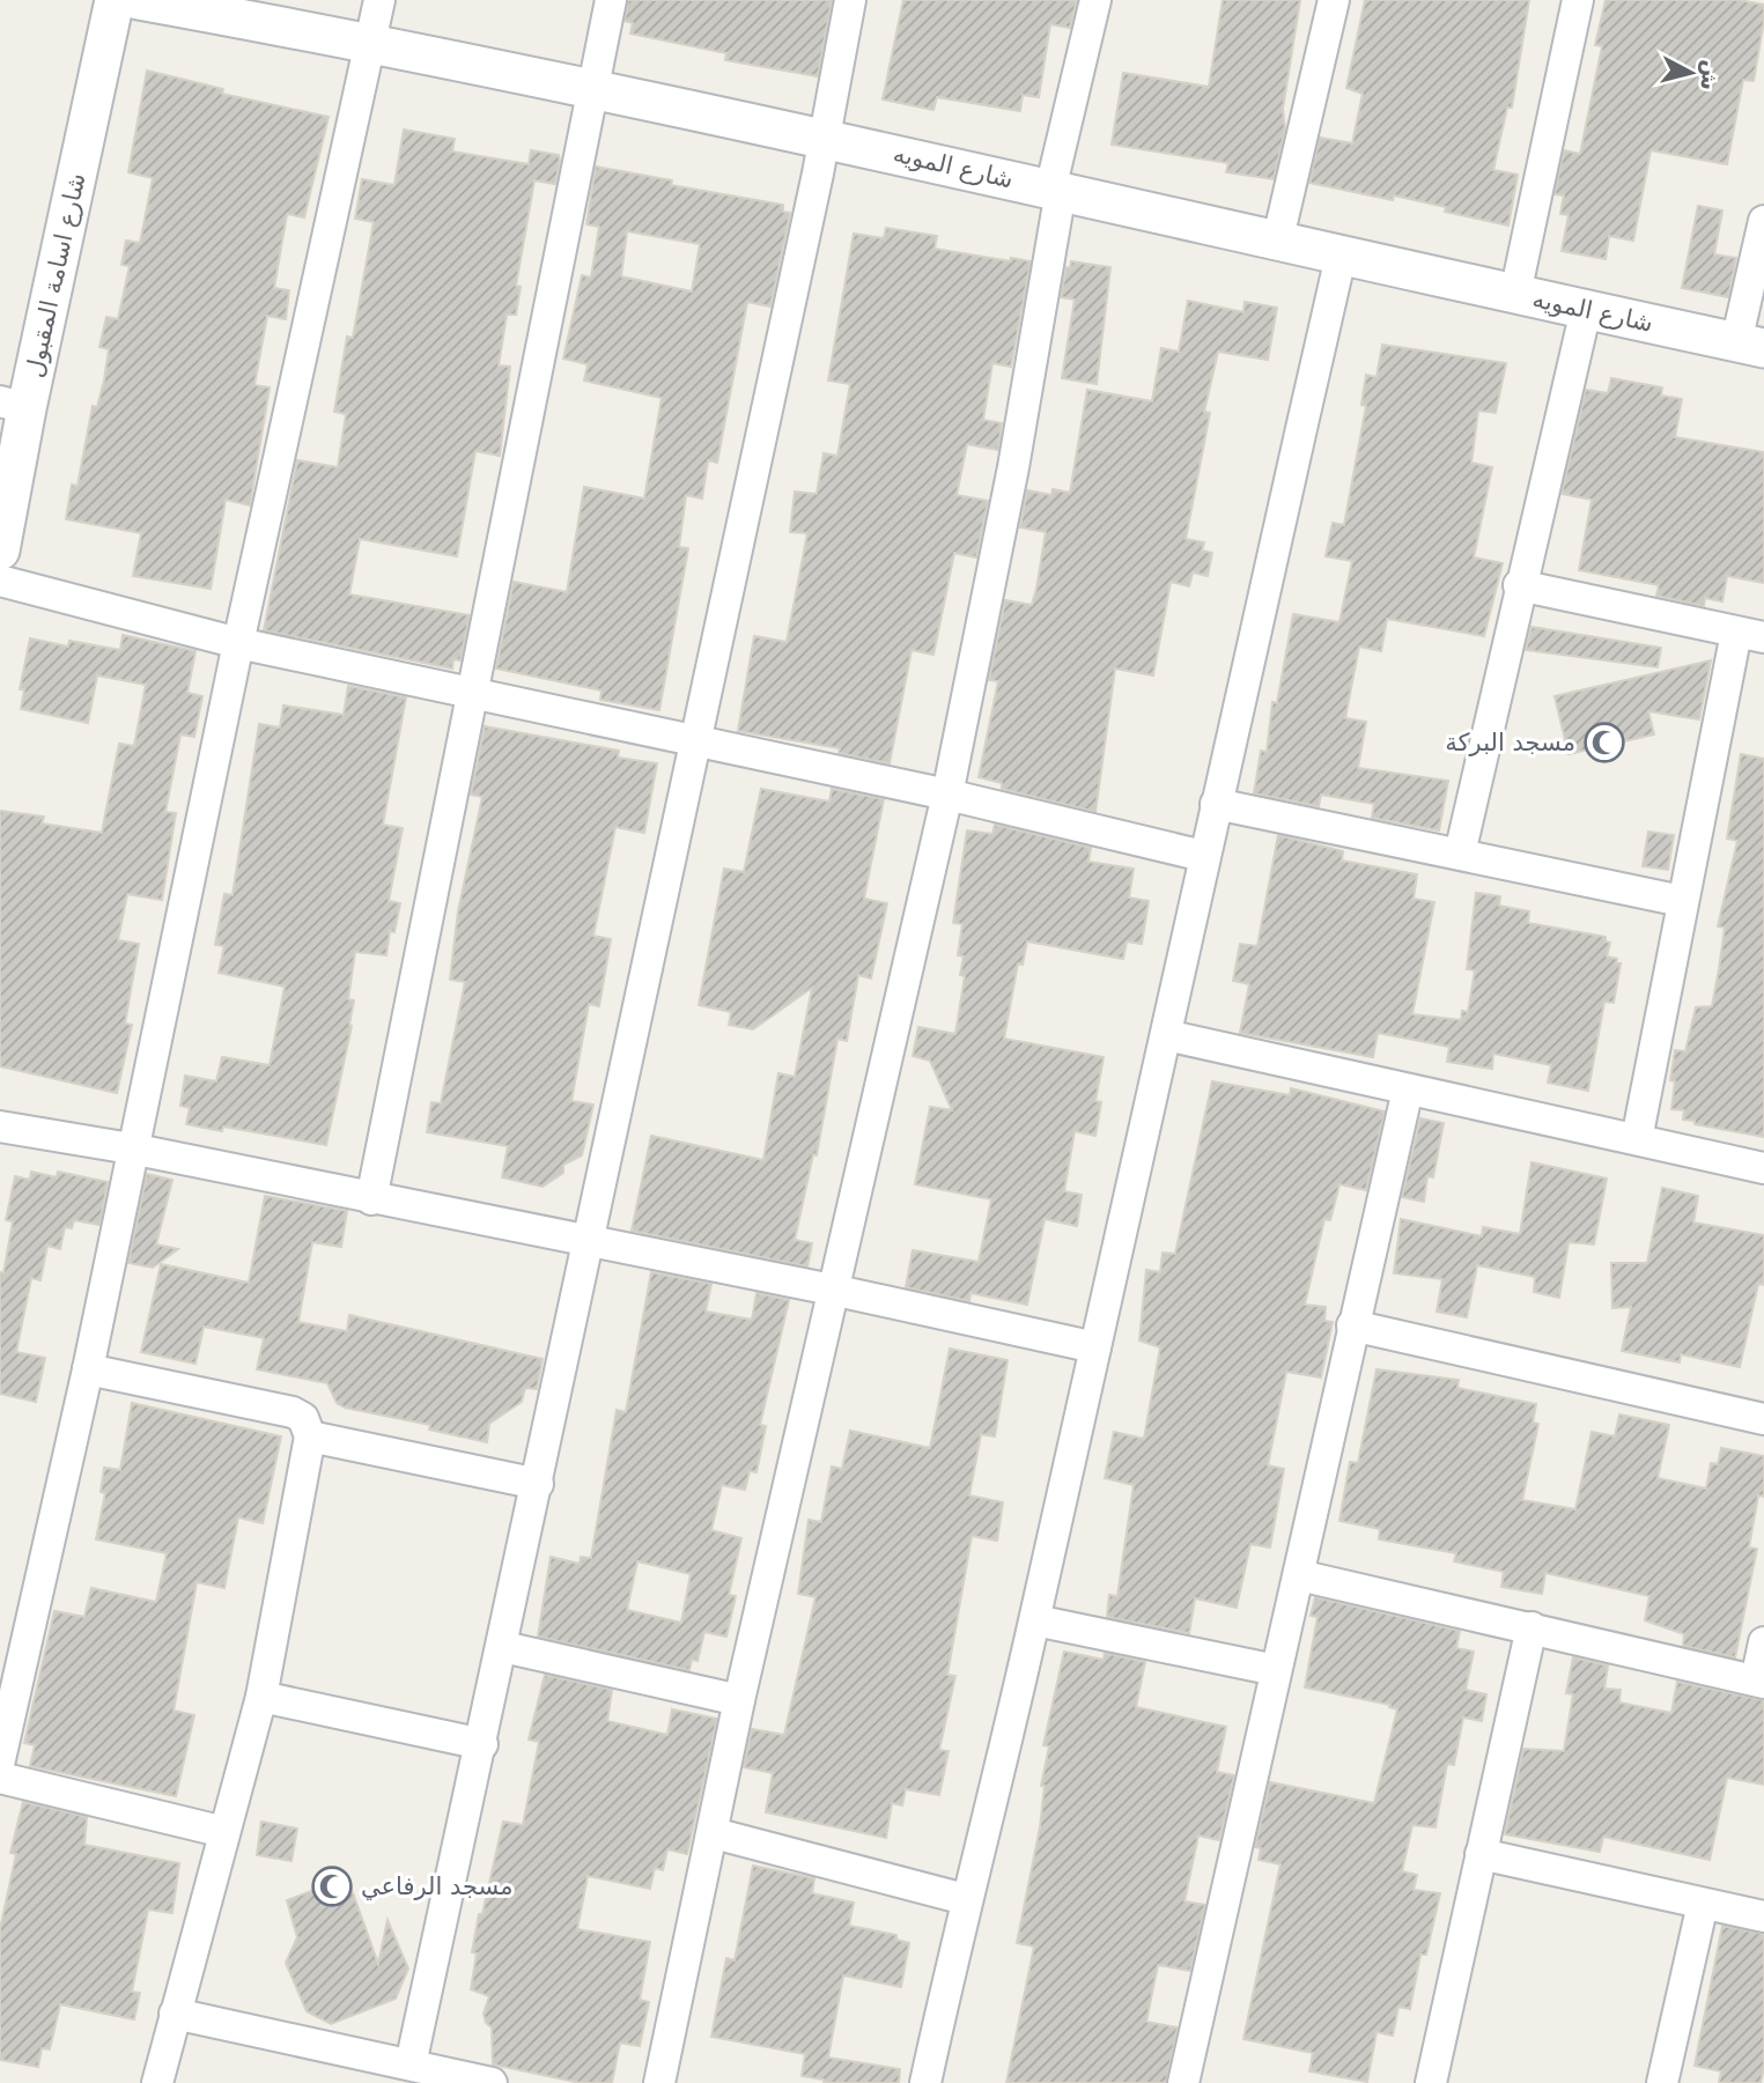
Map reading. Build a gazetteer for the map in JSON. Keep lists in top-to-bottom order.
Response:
{
  "streets": {
    "street": ["شارع المويه", "شارع اسامة المقبول"]
  },
  "places": {
    "mosque": ["مسجد البركة", "مسجد الرفاعي"]
  },
  "north": "right"
}
